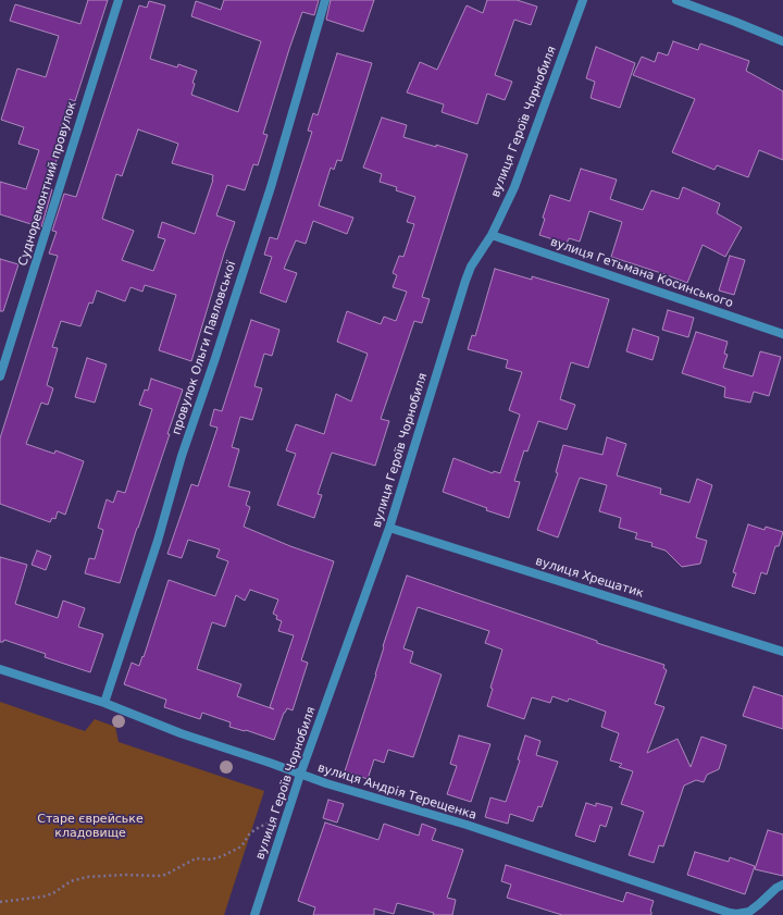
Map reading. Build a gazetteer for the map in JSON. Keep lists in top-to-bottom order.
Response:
{
  "streets": {
    "street": [
      "вулиця Героїв Чорнобиля",
      "Судноремонтний провулок",
      "вулиця Гетьмана Косинського",
      "провулок Ольги Павловської",
      "вулиця Хрещатик",
      "вулиця Андрія Терещенка"
    ]
  },
  "crossings": [
    ["вулиця Героїв Чорнобиля", "вулиця Гетьмана Косинського"],
    ["вулиця Героїв Чорнобиля", "вулиця Хрещатик"],
    ["вулиця Героїв Чорнобиля", "вулиця Андрія Терещенка"],
    ["провулок Ольги Павловської", "вулиця Андрія Терещенка"]
  ],
  "parks": ["Старе єврейське кладовище"]
}
